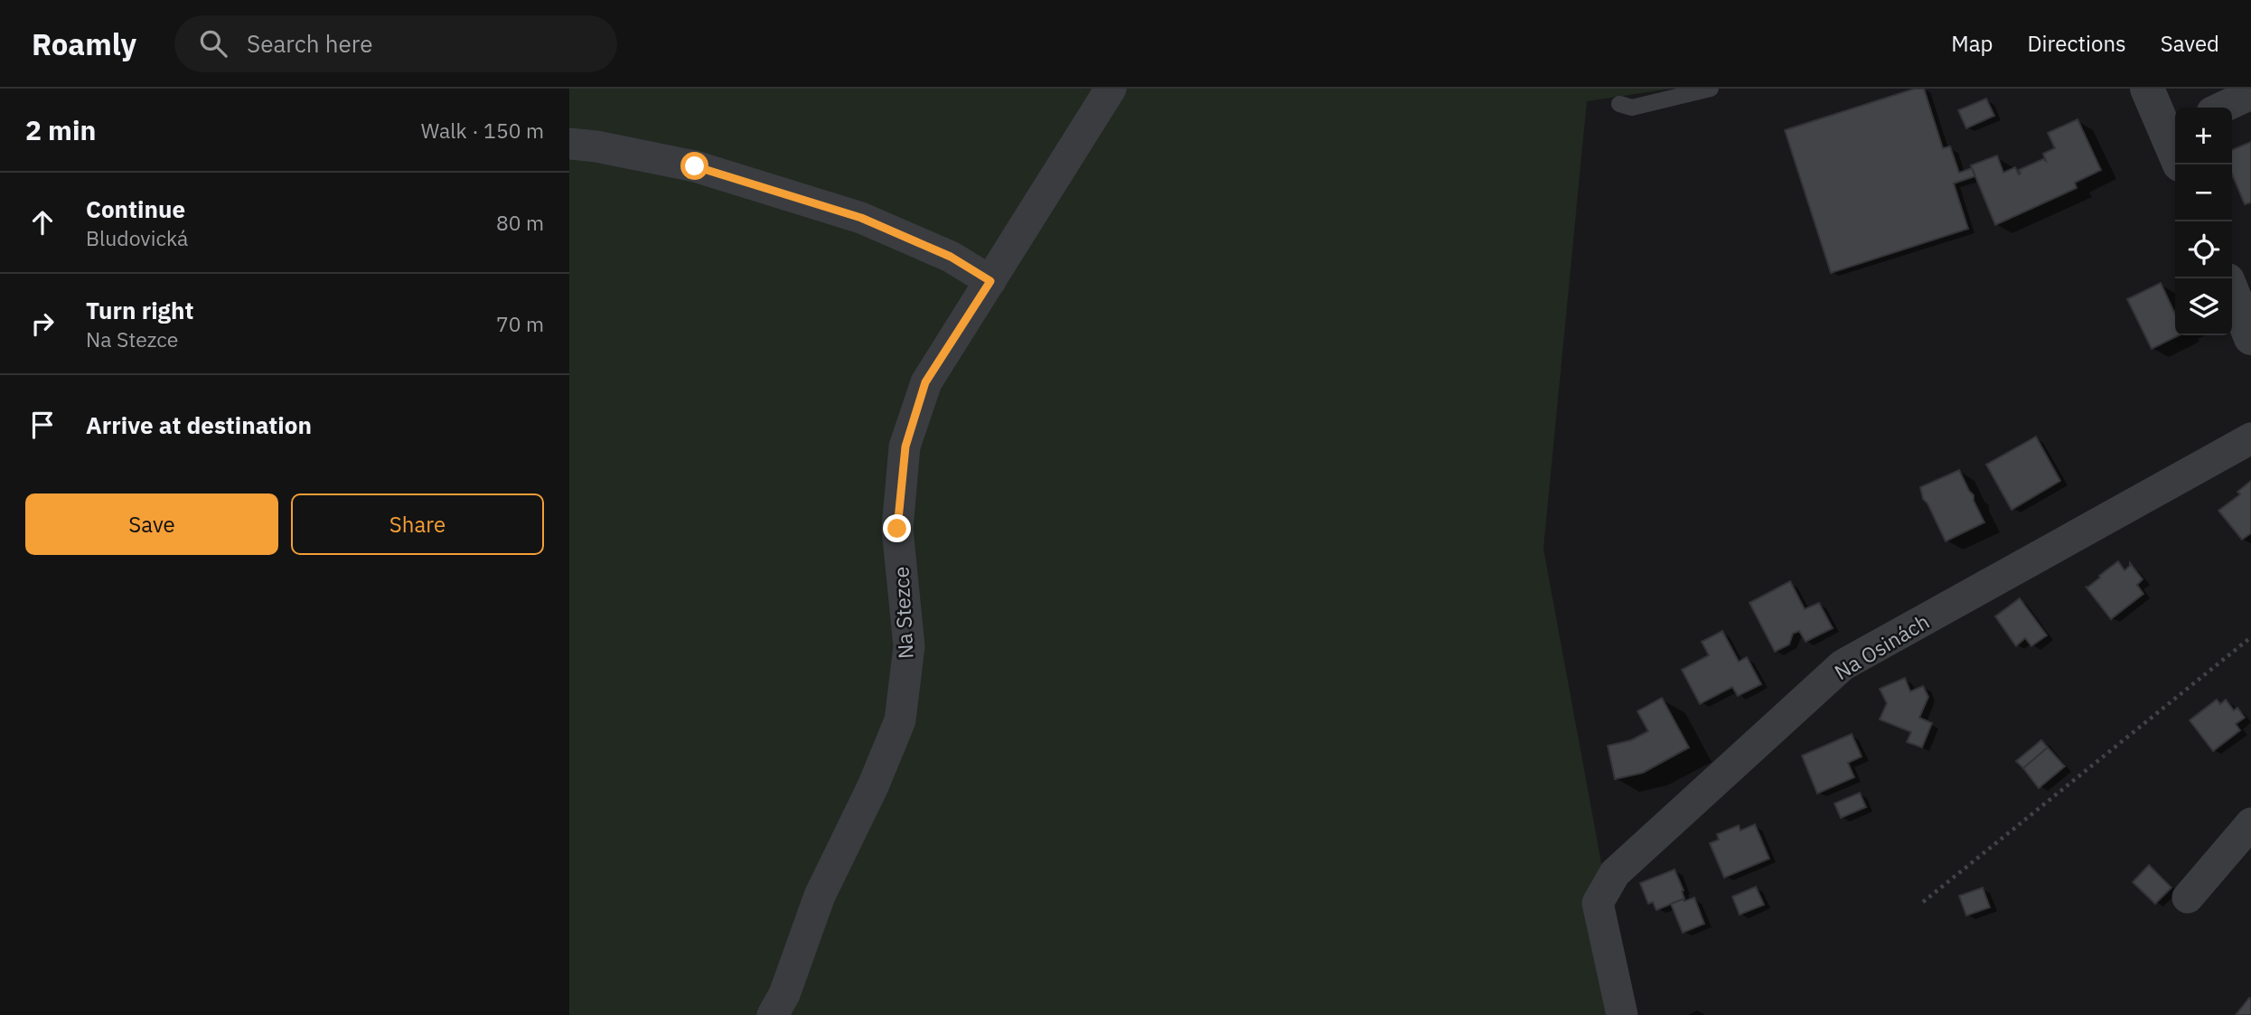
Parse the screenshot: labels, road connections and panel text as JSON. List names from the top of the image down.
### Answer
{
  "streets": {
    "street": ["Na Stezce", "Na Osinách"]
  },
  "page": {
    "header": "Roamly",
    "search": "Search here",
    "nav": ["Map", "Directions", "Saved"],
    "heading": ["2 min", "Walk · 150 m"],
    "map_buttons": ["+", "−"],
    "list": [
      ["Continue", "Bludovická", "80 m"],
      ["Turn right", "Na Stezce", "70 m"],
      "Arrive at destination"
    ],
    "buttons": ["Save", "Share"]
  }
}
